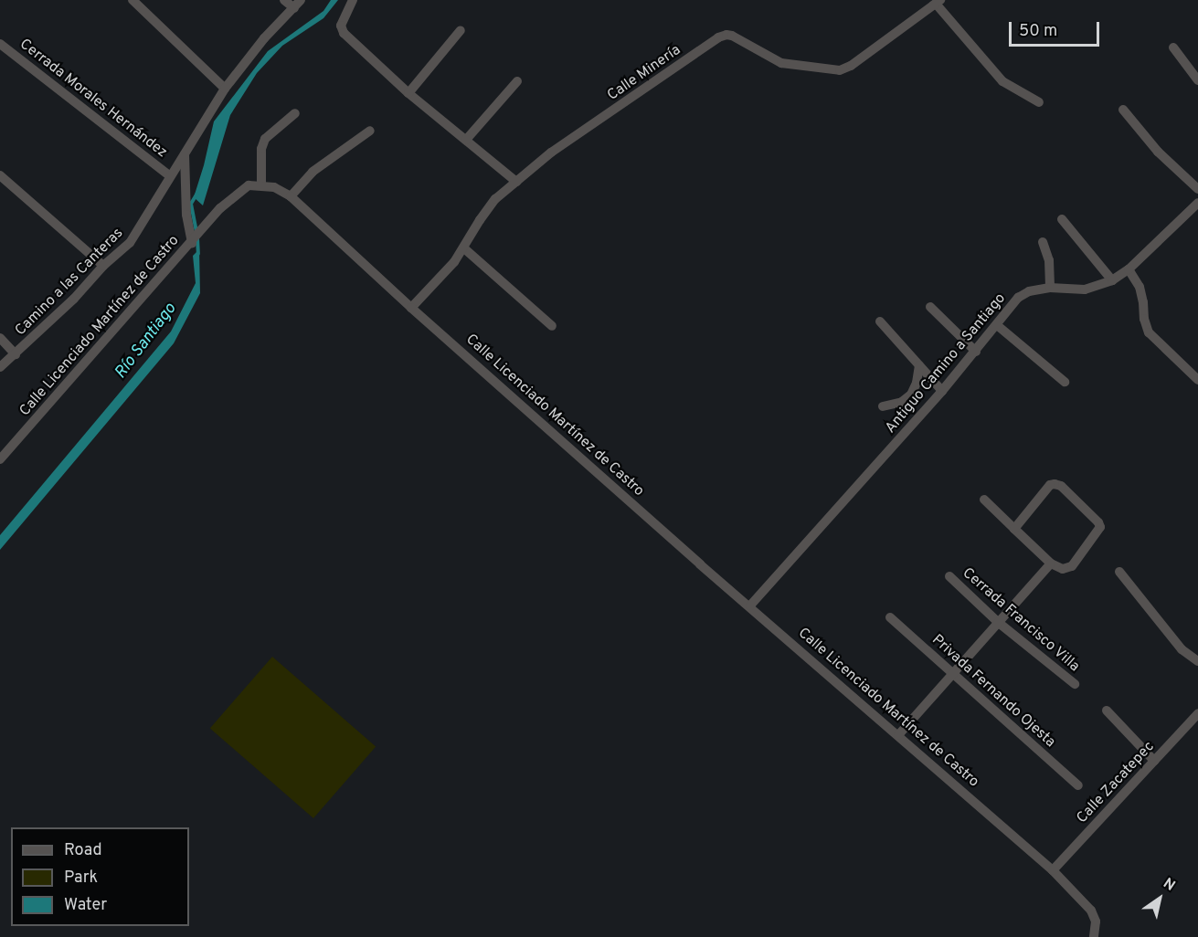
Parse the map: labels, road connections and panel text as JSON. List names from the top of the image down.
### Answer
{
  "streets": {
    "street": [
      "Calle Minería",
      "Cerrada Morales Hernández",
      "Camino a las Canteras",
      "Calle Licenciado Martínez de Castro",
      "Antiguo Camino a Santiago",
      "Cerrada Francisco Villa",
      "Privada Fernando Ojesta",
      "Calle Zacatepec"
    ]
  },
  "crossings": [
    ["Calle Minería", "Calle Licenciado Martínez de Castro"],
    ["Cerrada Morales Hernández", "Camino a las Canteras"],
    ["Calle Licenciado Martínez de Castro", "Antiguo Camino a Santiago"],
    ["Calle Licenciado Martínez de Castro", "Calle Zacatepec"]
  ],
  "water": ["Río Santiago"],
  "legend": ["Road", "Park", "Water"],
  "scale_bar": "50 m",
  "north": "top right"
}
